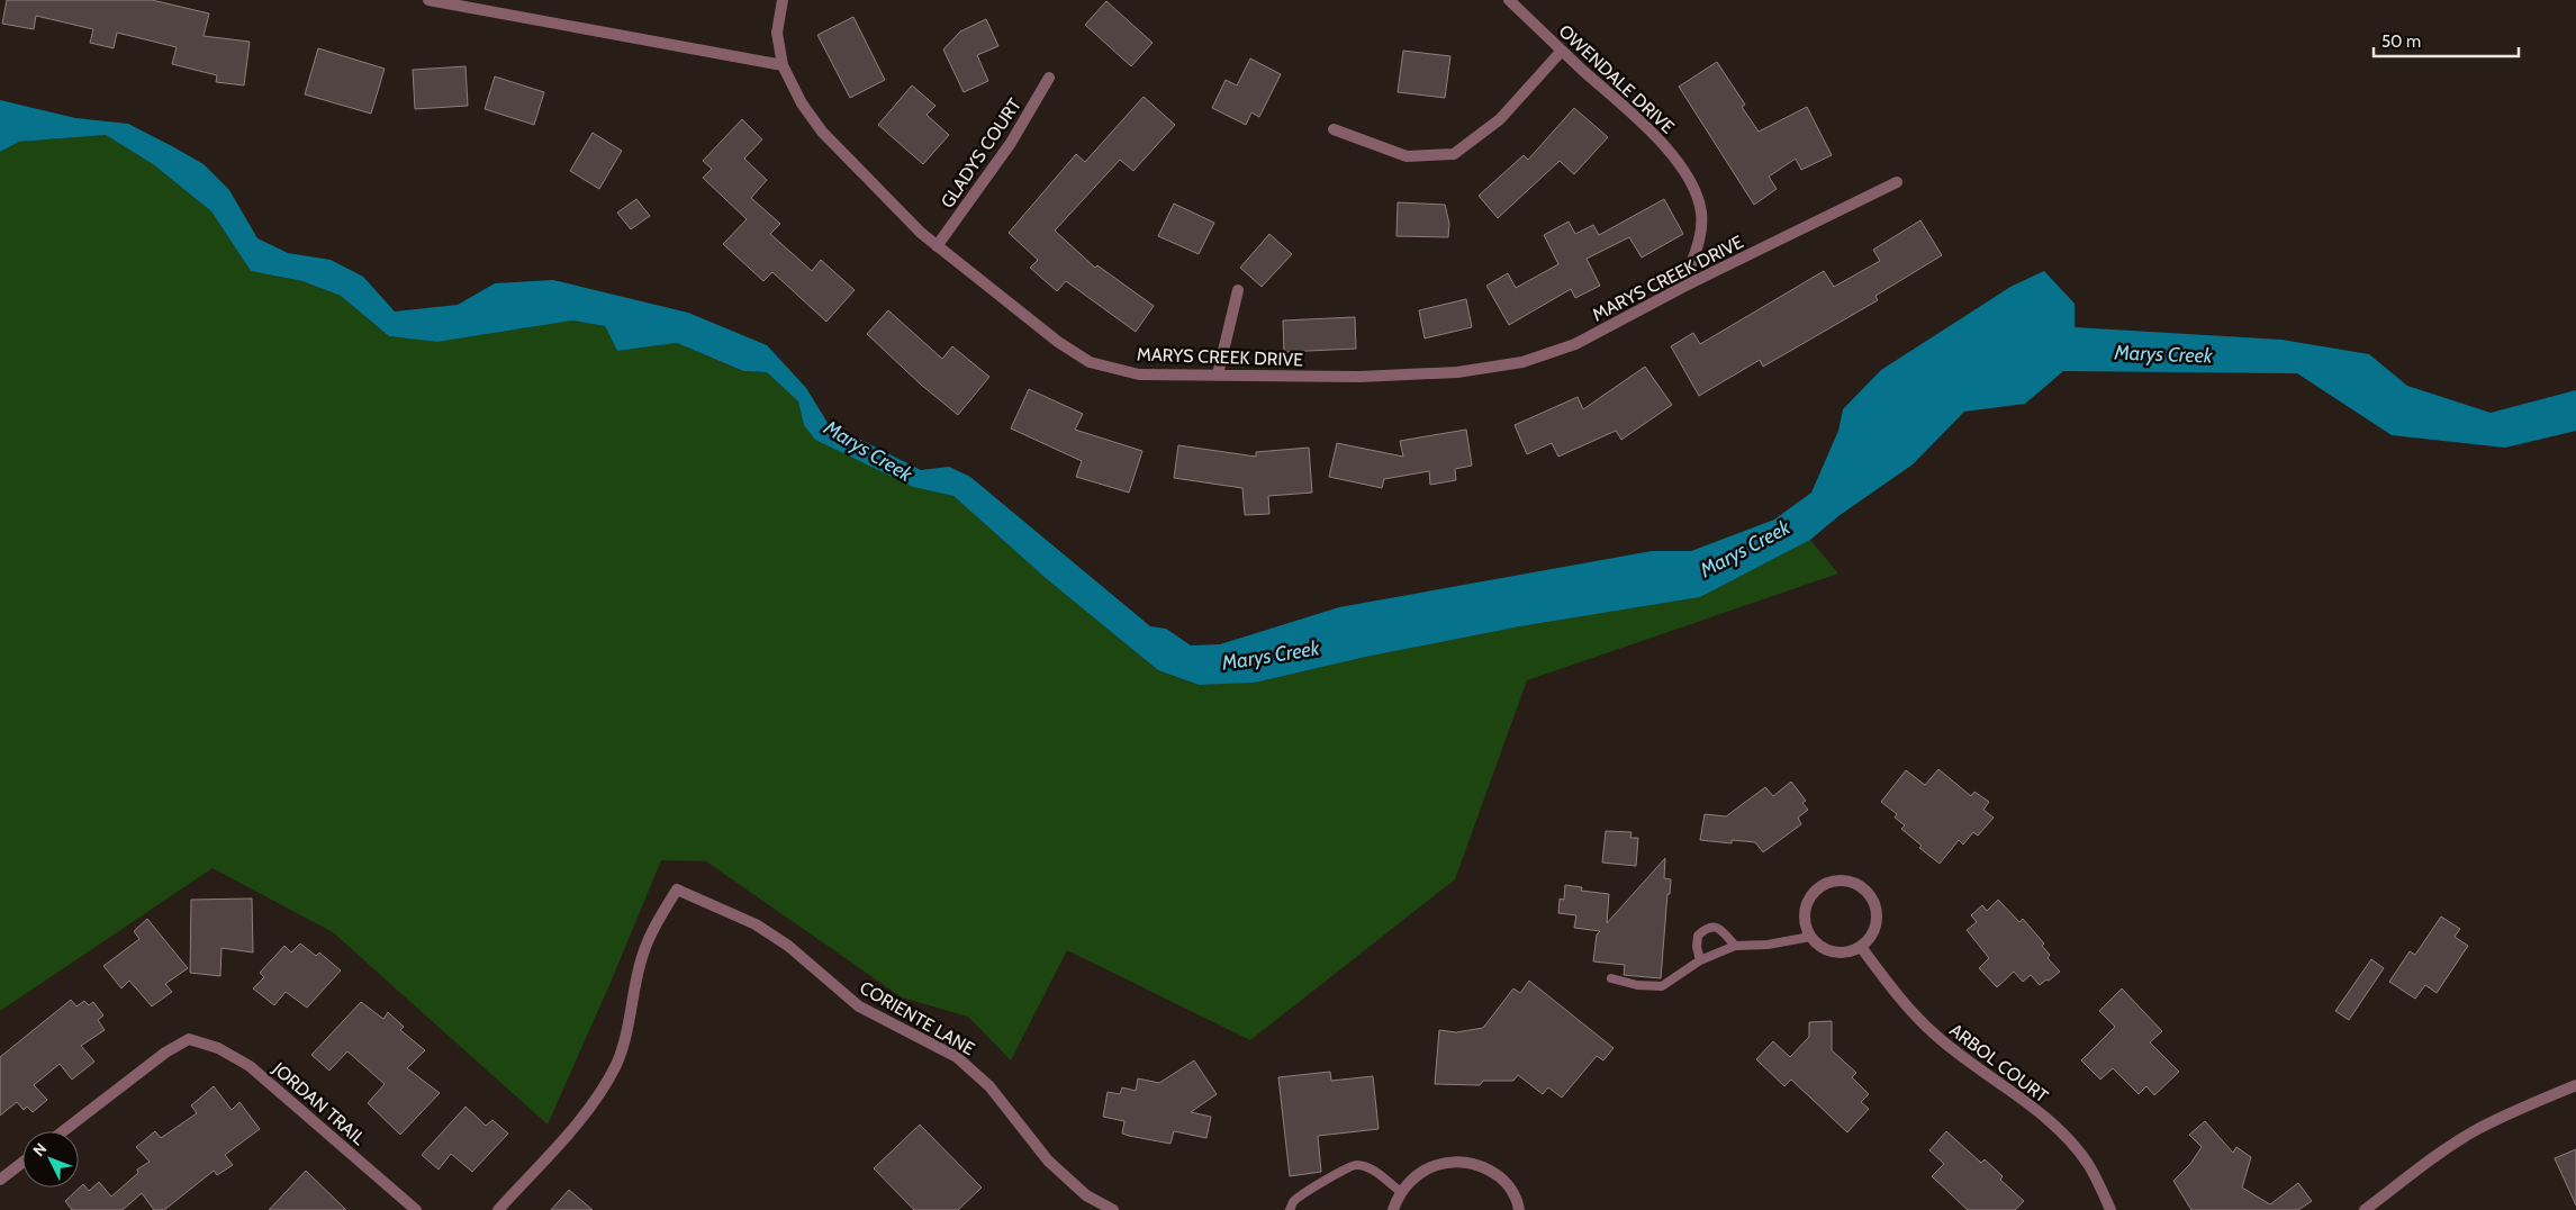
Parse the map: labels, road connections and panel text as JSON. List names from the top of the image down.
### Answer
{
  "streets": {
    "street": [
      "OWENDALE DRIVE",
      "GLADYS COURT",
      "MARYS CREEK DRIVE",
      "CORIENTE LANE",
      "ARBOL COURT",
      "JORDAN TRAIL"
    ]
  },
  "crossings": [
    ["OWENDALE DRIVE", "MARYS CREEK DRIVE"],
    ["GLADYS COURT", "MARYS CREEK DRIVE"]
  ],
  "water": ["Marys Creek"],
  "scale_bar": "50 m",
  "north": "top left"
}
